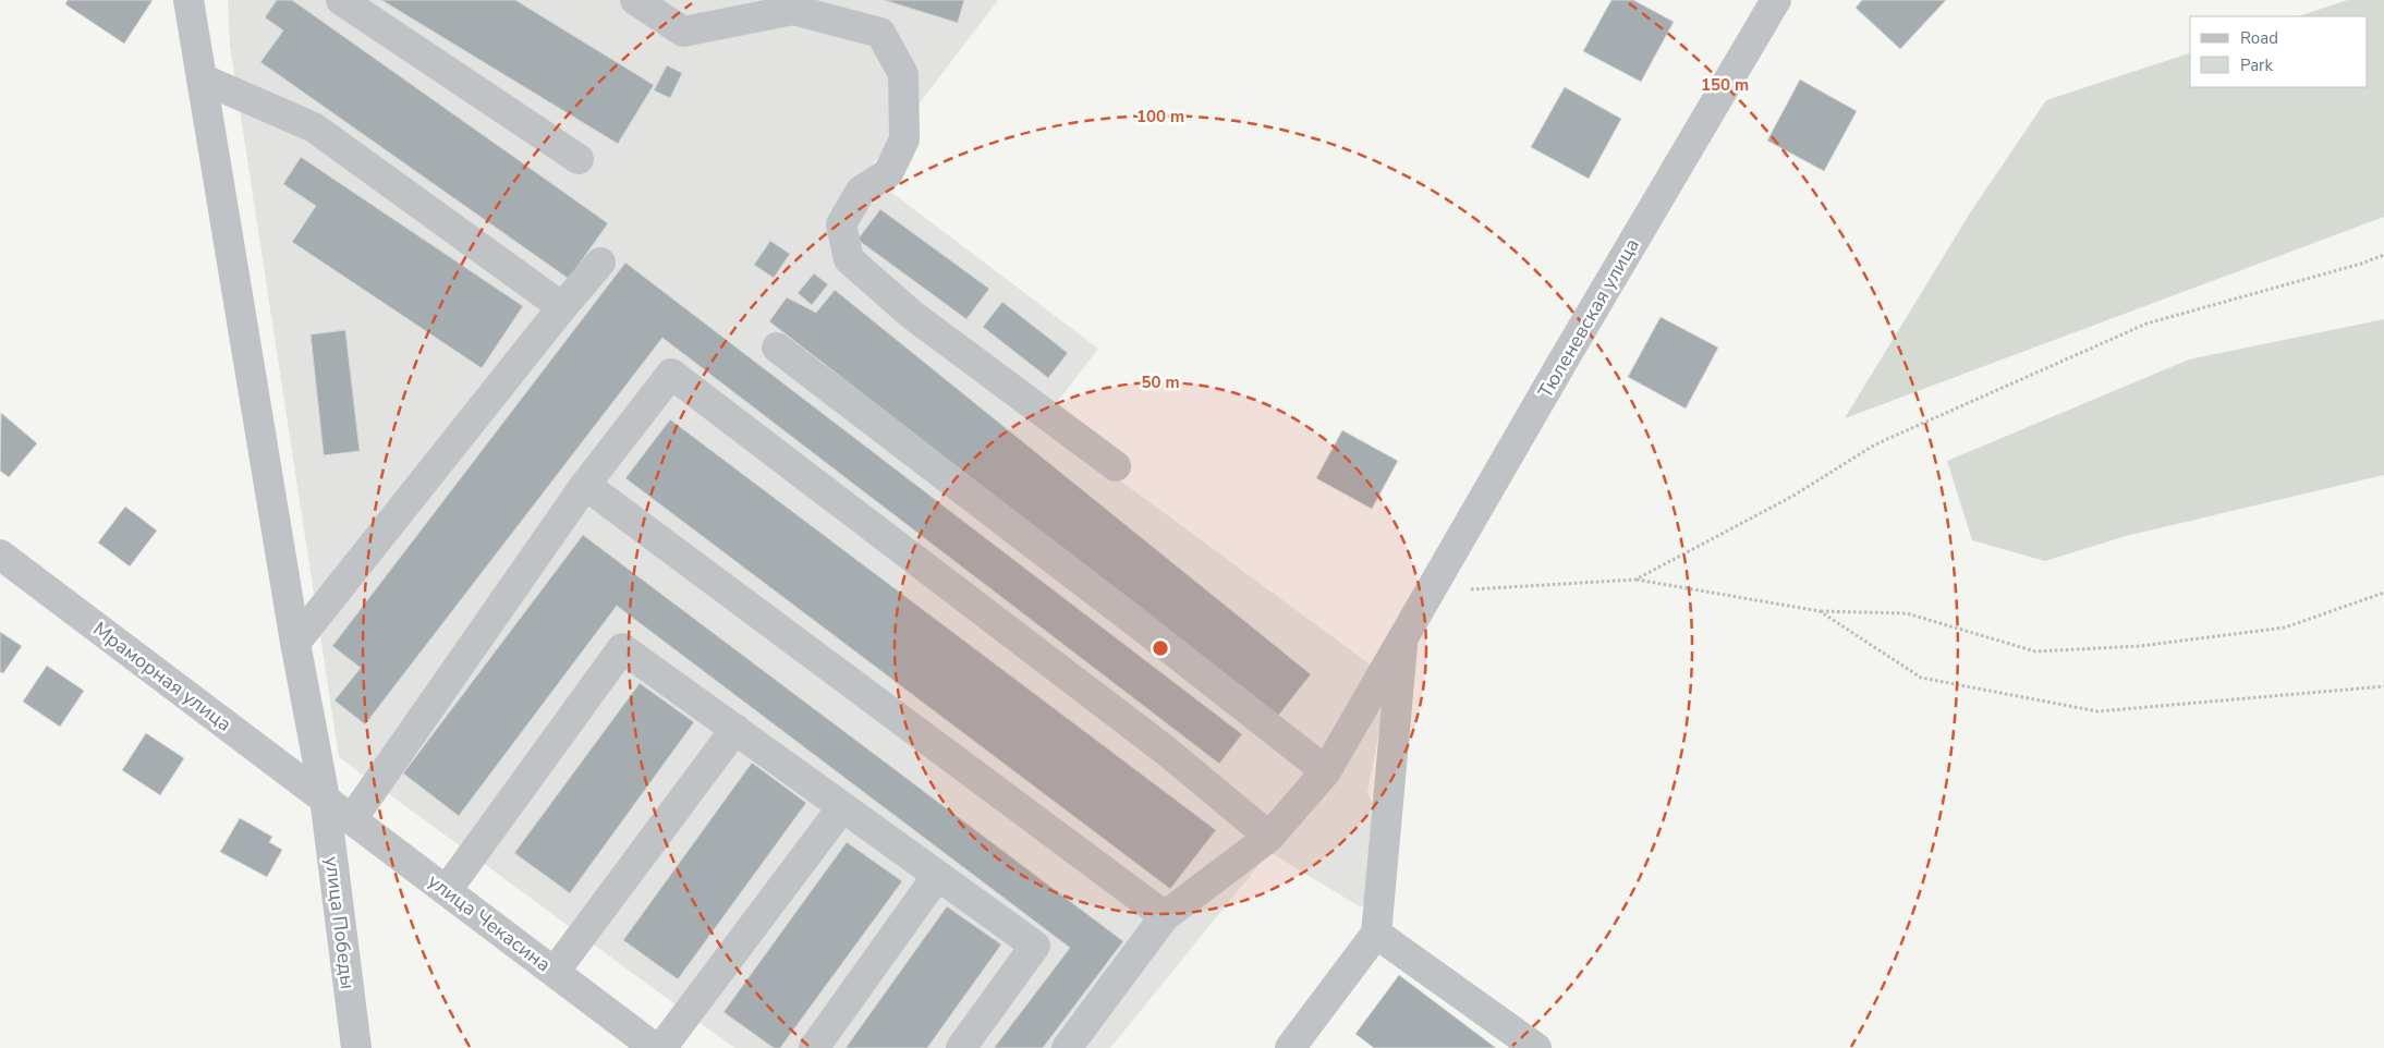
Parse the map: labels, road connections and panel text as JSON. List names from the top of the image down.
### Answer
{
  "streets": {
    "street": [
      "Тюленевская улица",
      "Мраморная улица",
      "улица Победы",
      "улица Чекасина"
    ]
  },
  "crossings": [
    ["Мраморная улица", "улица Победы"],
    ["Мраморная улица", "улица Чекасина"],
    ["улица Победы", "улица Чекасина"]
  ],
  "legend": ["Road", "Park"],
  "rings": ["150 m", "100 m", "50 m"]
}
